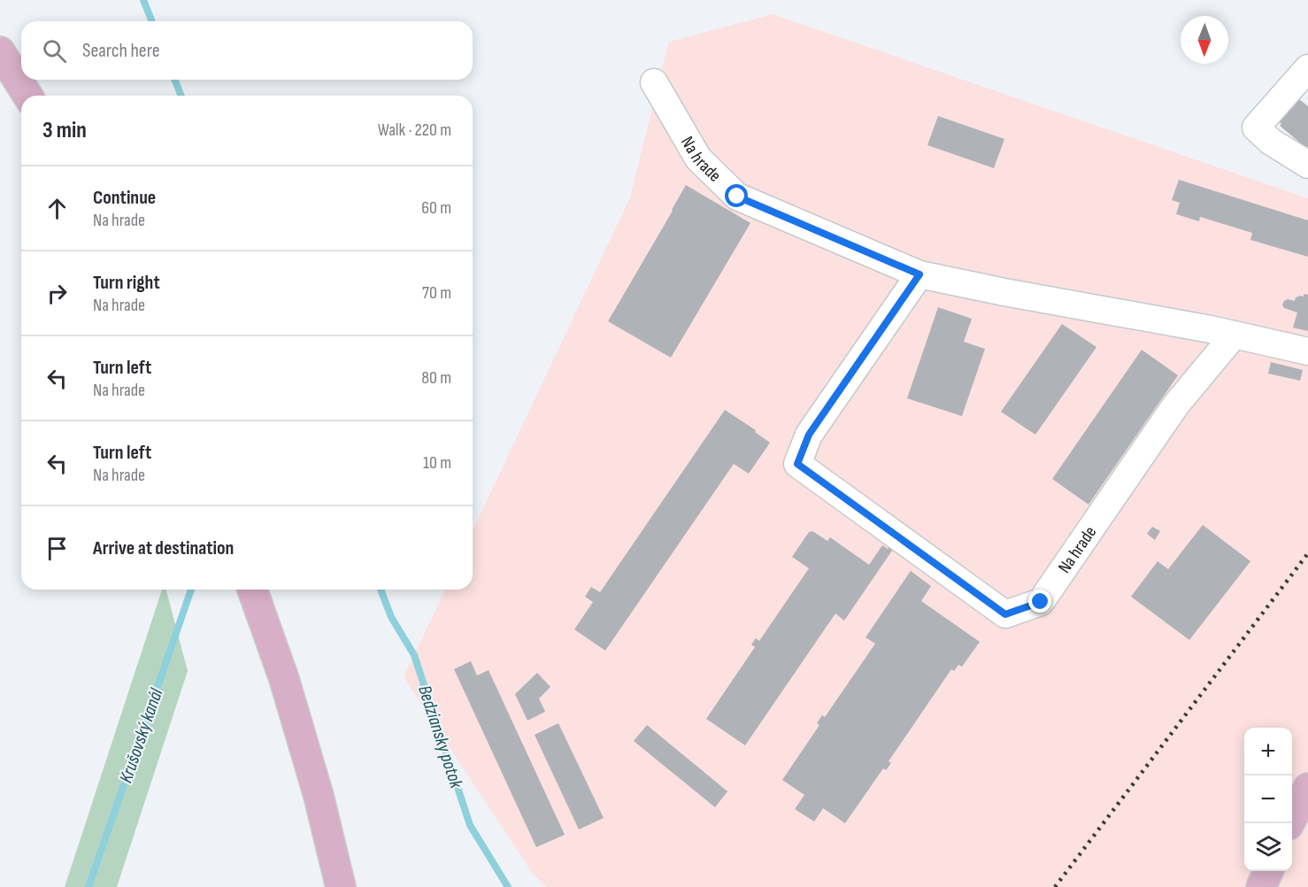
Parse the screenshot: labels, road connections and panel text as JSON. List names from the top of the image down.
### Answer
{
  "streets": {
    "lane": ["Na hrade"]
  },
  "water": ["Krušovský kanál", "Bedziansky potok"],
  "north": "bottom",
  "page": {
    "search": "Search here",
    "heading": ["3 min", "Walk · 220 m"],
    "list": [
      ["Continue", "Na hrade", "60 m"],
      ["Turn right", "Na hrade", "70 m"],
      ["Turn left", "Na hrade", "80 m"],
      ["Turn left", "Na hrade", "10 m"],
      "Arrive at destination"
    ],
    "map_buttons": ["+", "−"]
  }
}
